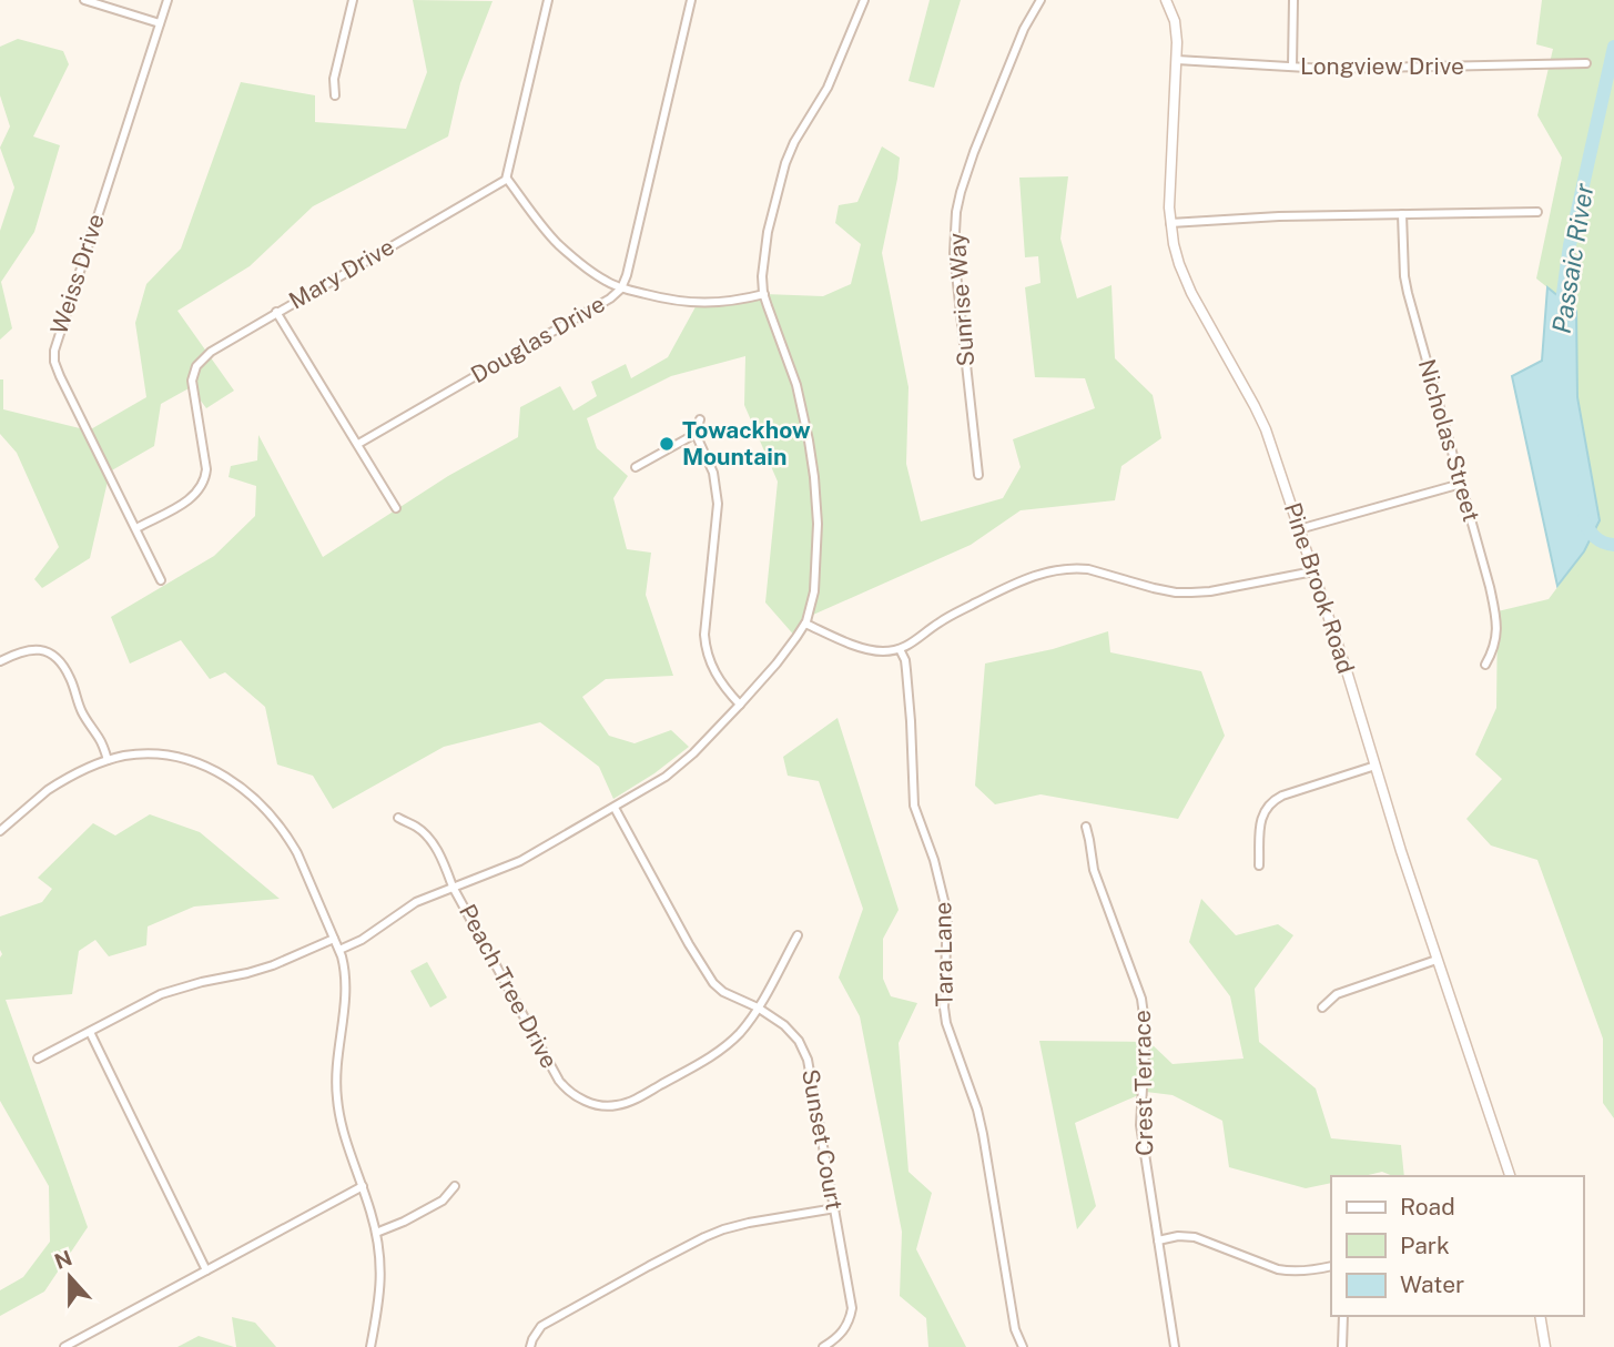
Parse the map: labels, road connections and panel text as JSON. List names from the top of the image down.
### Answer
{
  "streets": {
    "street": [
      "Longview Drive",
      "Weiss Drive",
      "Mary Drive",
      "Sunrise Way",
      "Douglas Drive",
      "Nicholas Street",
      "Pine Brook Road",
      "Tara Lane",
      "Peach Tree Drive",
      "Crest Terrace",
      "Sunset Court"
    ]
  },
  "crossings": [
    ["Longview Drive", "Pine Brook Road"],
    ["Weiss Drive", "Mary Drive"],
    ["Peach Tree Drive", "Sunset Court"]
  ],
  "water": ["Passaic River"],
  "places": ["Towackhow Mountain"],
  "legend": ["Road", "Park", "Water"],
  "north": "top"
}
